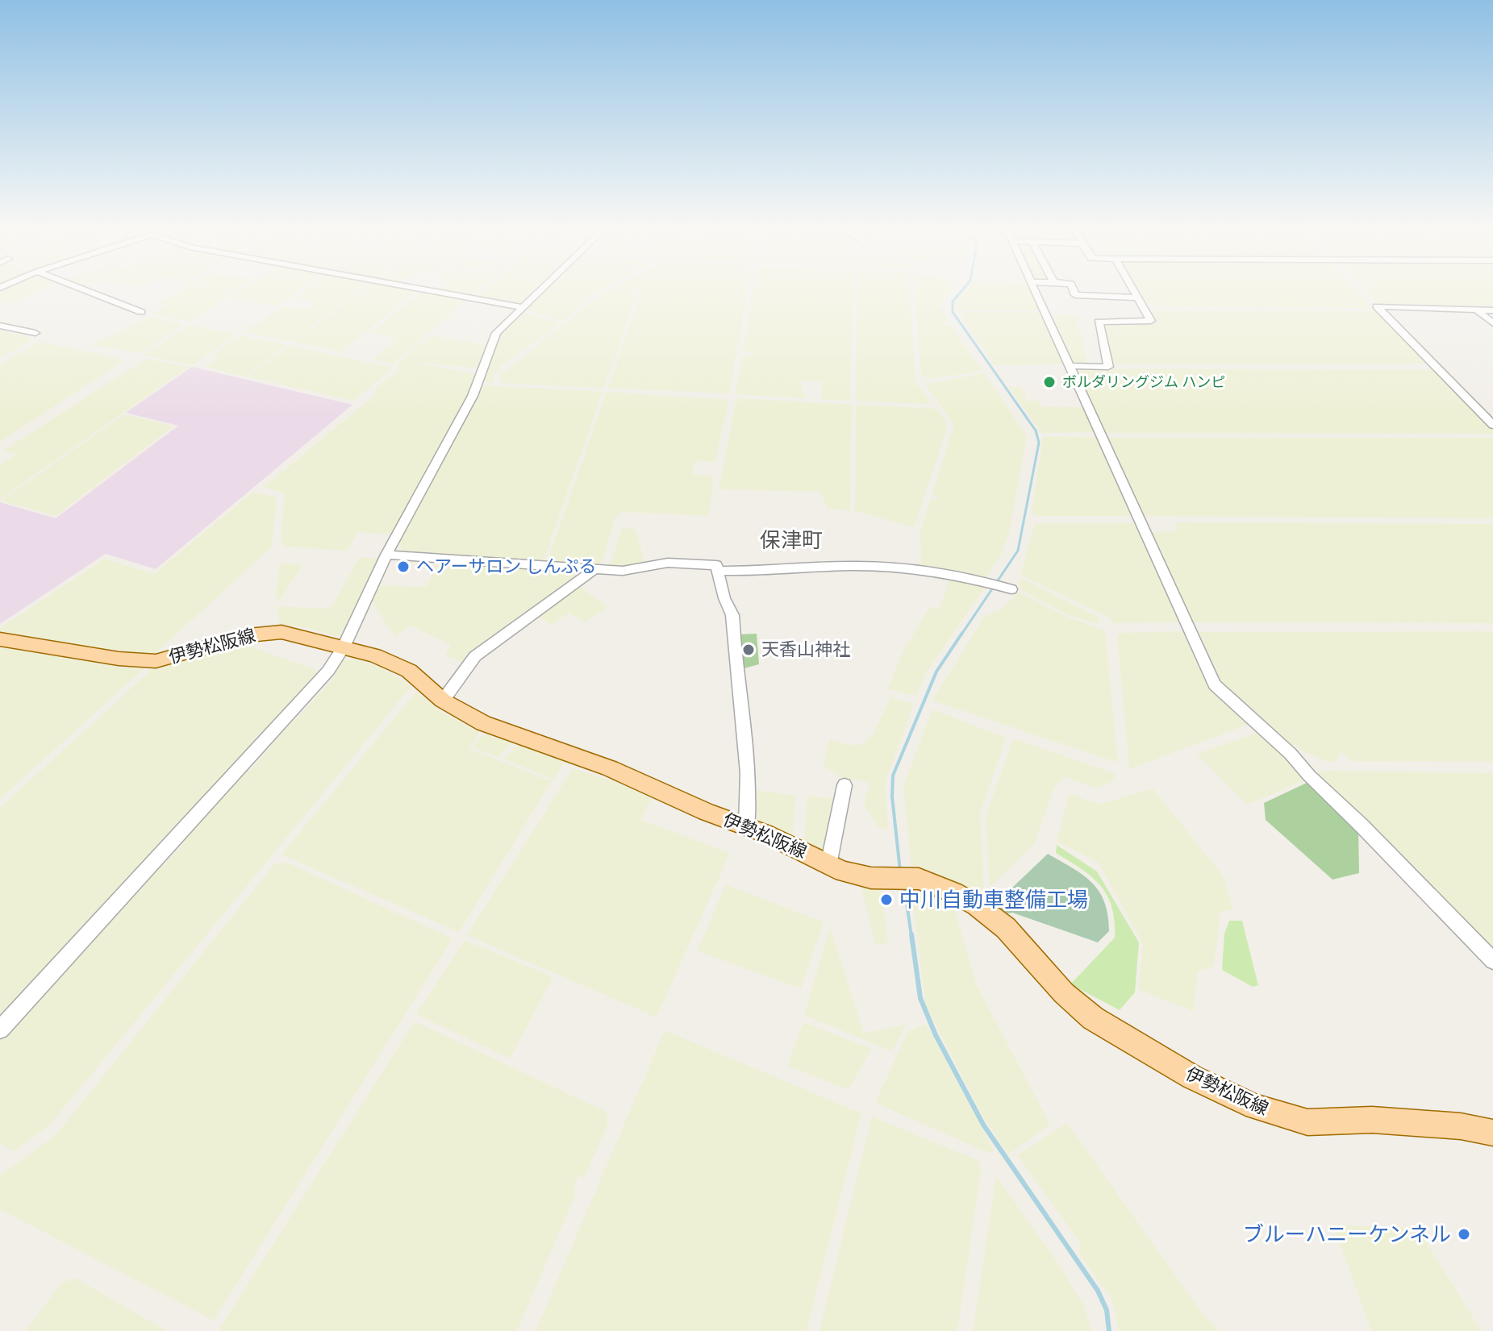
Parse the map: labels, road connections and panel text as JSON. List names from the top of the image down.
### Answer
{
  "streets": {
    "main road": ["伊勢松阪線"]
  },
  "districts": ["保津町"],
  "places": [
    "ボルダリングジム ハンピ",
    "ヘアーサロン しんぷる",
    "天香山神社",
    "中川自動車整備工場",
    "ブルーハニーケンネル"
  ]
}
